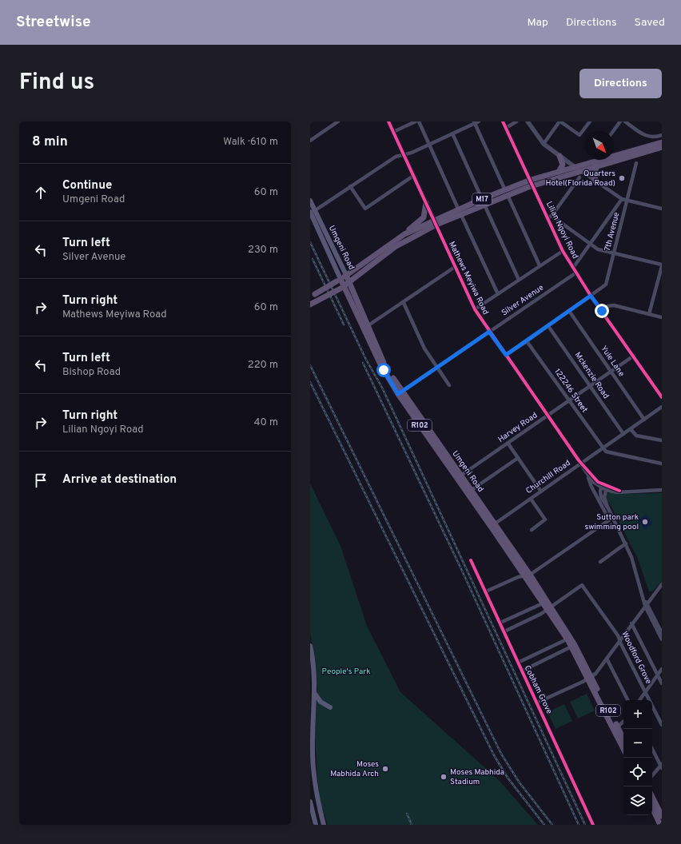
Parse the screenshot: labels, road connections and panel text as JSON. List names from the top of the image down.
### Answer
{
  "streets": {
    "main road": ["M17", "Umgeni Road", "R102"],
    "street": [
      "Lilian Ngoyi Road",
      "7th Avenue",
      "Mathews Meyiwa Road",
      "Silver Avenue",
      "Yule Lane",
      "Mckenzie Road",
      "122246 Street",
      "Harvey Road",
      "Churchill Road",
      "Woodford Grove",
      "Cobham Grove"
    ]
  },
  "crossings": [
    ["M17", "Lilian Ngoyi Road"],
    ["M17", "Umgeni Road"],
    ["M17", "Mathews Meyiwa Road"],
    ["Lilian Ngoyi Road", "7th Avenue"],
    ["Lilian Ngoyi Road", "Silver Avenue"],
    ["Lilian Ngoyi Road", "Harvey Road"],
    ["7th Avenue", "Mathews Meyiwa Road"],
    ["7th Avenue", "Yule Lane"],
    ["7th Avenue", "Mckenzie Road"],
    ["7th Avenue", "122246 Street"],
    ["Umgeni Road", "Silver Avenue"],
    ["Umgeni Road", "Harvey Road"],
    ["Umgeni Road", "Churchill Road"],
    ["Umgeni Road", "Woodford Grove"],
    ["Mathews Meyiwa Road", "Silver Avenue"],
    ["Mathews Meyiwa Road", "Harvey Road"],
    ["Mathews Meyiwa Road", "Churchill Road"],
    ["Yule Lane", "Harvey Road"],
    ["Yule Lane", "Churchill Road"],
    ["Mckenzie Road", "Harvey Road"],
    ["Mckenzie Road", "Churchill Road"],
    ["122246 Street", "Harvey Road"],
    ["122246 Street", "Churchill Road"]
  ],
  "parks": ["People's Park"],
  "places": [
    "Quarters Hotel(Florida Road)",
    "Sutton park swimming pool",
    "Moses Mabhida Arch",
    "Moses Mabhida Stadium"
  ],
  "north": "bottom right",
  "page": {
    "header": "Streetwise",
    "nav": ["Map", "Directions", "Saved"],
    "title": "Find us",
    "buttons": "Directions",
    "heading": ["8 min", "Walk · 610 m"],
    "list": [
      ["Continue", "Umgeni Road", "60 m"],
      ["Turn left", "Silver Avenue", "230 m"],
      ["Turn right", "Mathews Meyiwa Road", "60 m"],
      ["Turn left", "Bishop Road", "220 m"],
      ["Turn right", "Lilian Ngoyi Road", "40 m"],
      "Arrive at destination"
    ],
    "map_buttons": ["+", "−"]
  }
}
